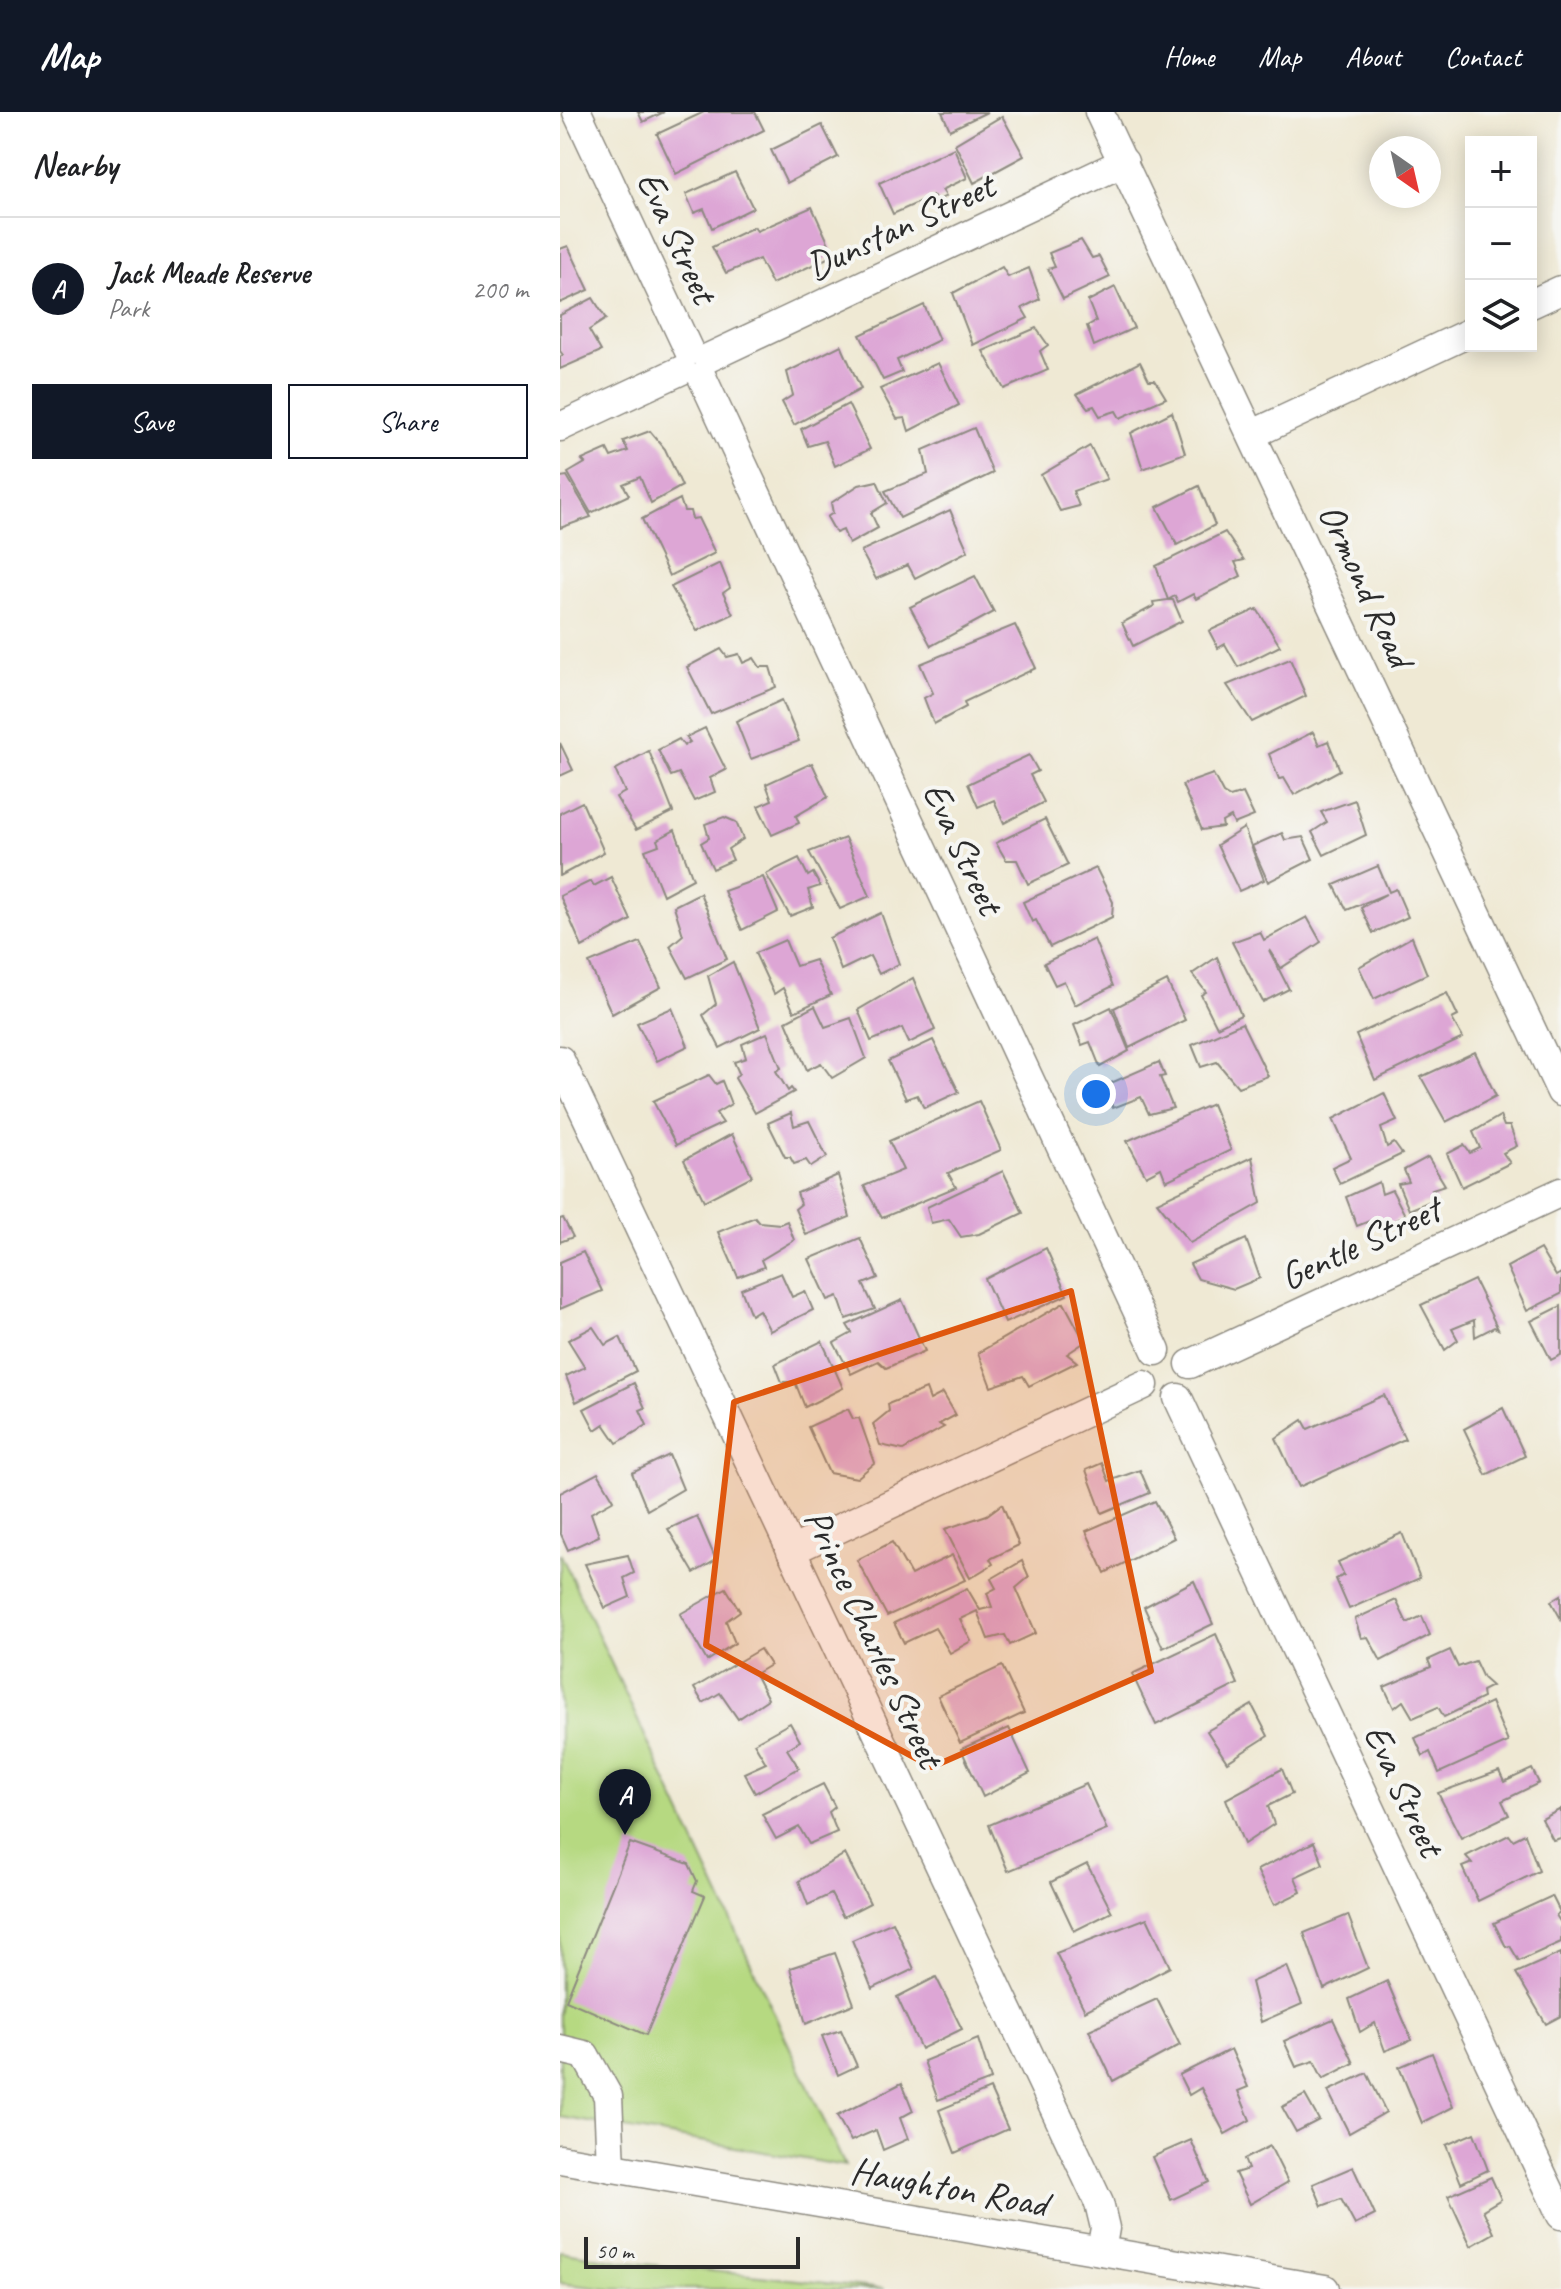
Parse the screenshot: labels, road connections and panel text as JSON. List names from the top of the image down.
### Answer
{
  "streets": {
    "street": [
      "Dunstan Street",
      "Eva Street",
      "Ormond Road",
      "Gentle Street",
      "Prince Charles Street",
      "Haughton Road"
    ]
  },
  "crossings": [
    ["Dunstan Street", "Eva Street"],
    ["Dunstan Street", "Ormond Road"],
    ["Eva Street", "Gentle Street"],
    ["Prince Charles Street", "Haughton Road"]
  ],
  "scale_bar": "50 m",
  "north": "bottom right",
  "page": {
    "header": "Map",
    "nav": [
      "Home",
      "Map",
      "About",
      "Contact"
    ],
    "heading": "Nearby",
    "map_buttons": ["+", "−"],
    "list": [
      {
        "mark": "A",
        "name": "Jack Meade Reserve",
        "note": "Park",
        "value": "200 m"
      }
    ],
    "buttons": ["Save", "Share"],
    "pins": "A",
    "scale": "50 m"
  }
}
